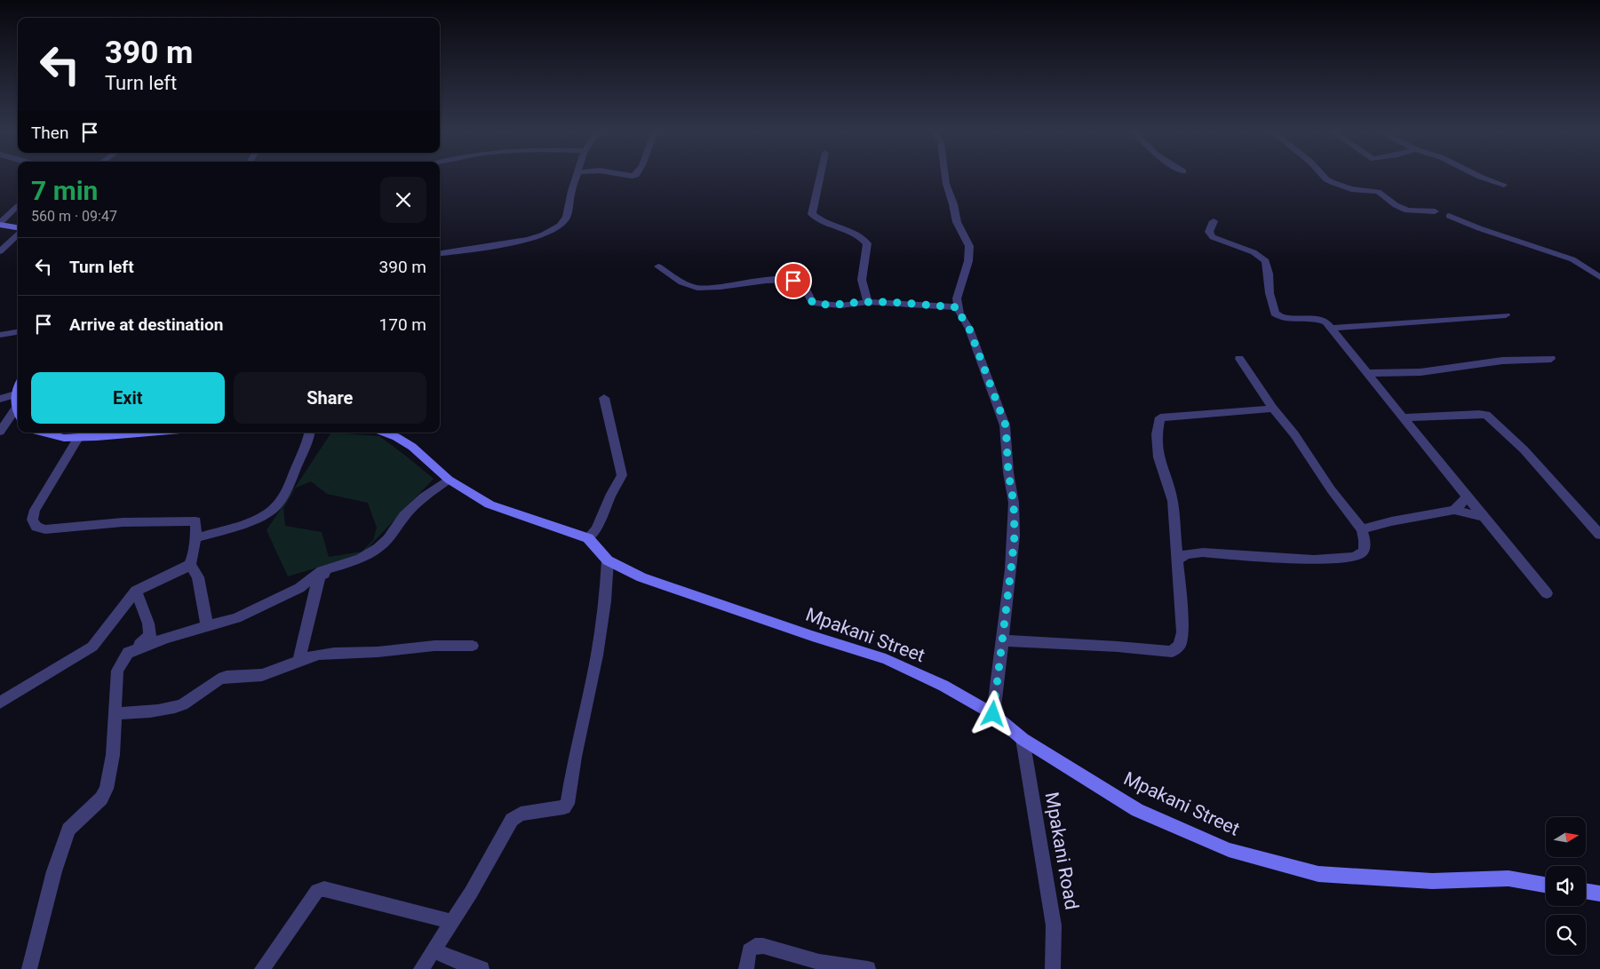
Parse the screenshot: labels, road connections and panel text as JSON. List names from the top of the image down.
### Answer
{
  "streets": {
    "street": ["Mpakani Street", "Mpakani Road"]
  },
  "crossings": [
    ["Mpakani Street", "Mpakani Road"]
  ],
  "north": "right",
  "page": {
    "turn": ["390 m", "Turn left"],
    "then": "Then",
    "heading": ["7 min", "560 m · 09:47"],
    "list": [
      {
        "name": "Turn left",
        "value": "390 m"
      },
      {
        "name": "Arrive at destination",
        "value": "170 m"
      }
    ],
    "buttons": ["Exit", "Share"]
  }
}
